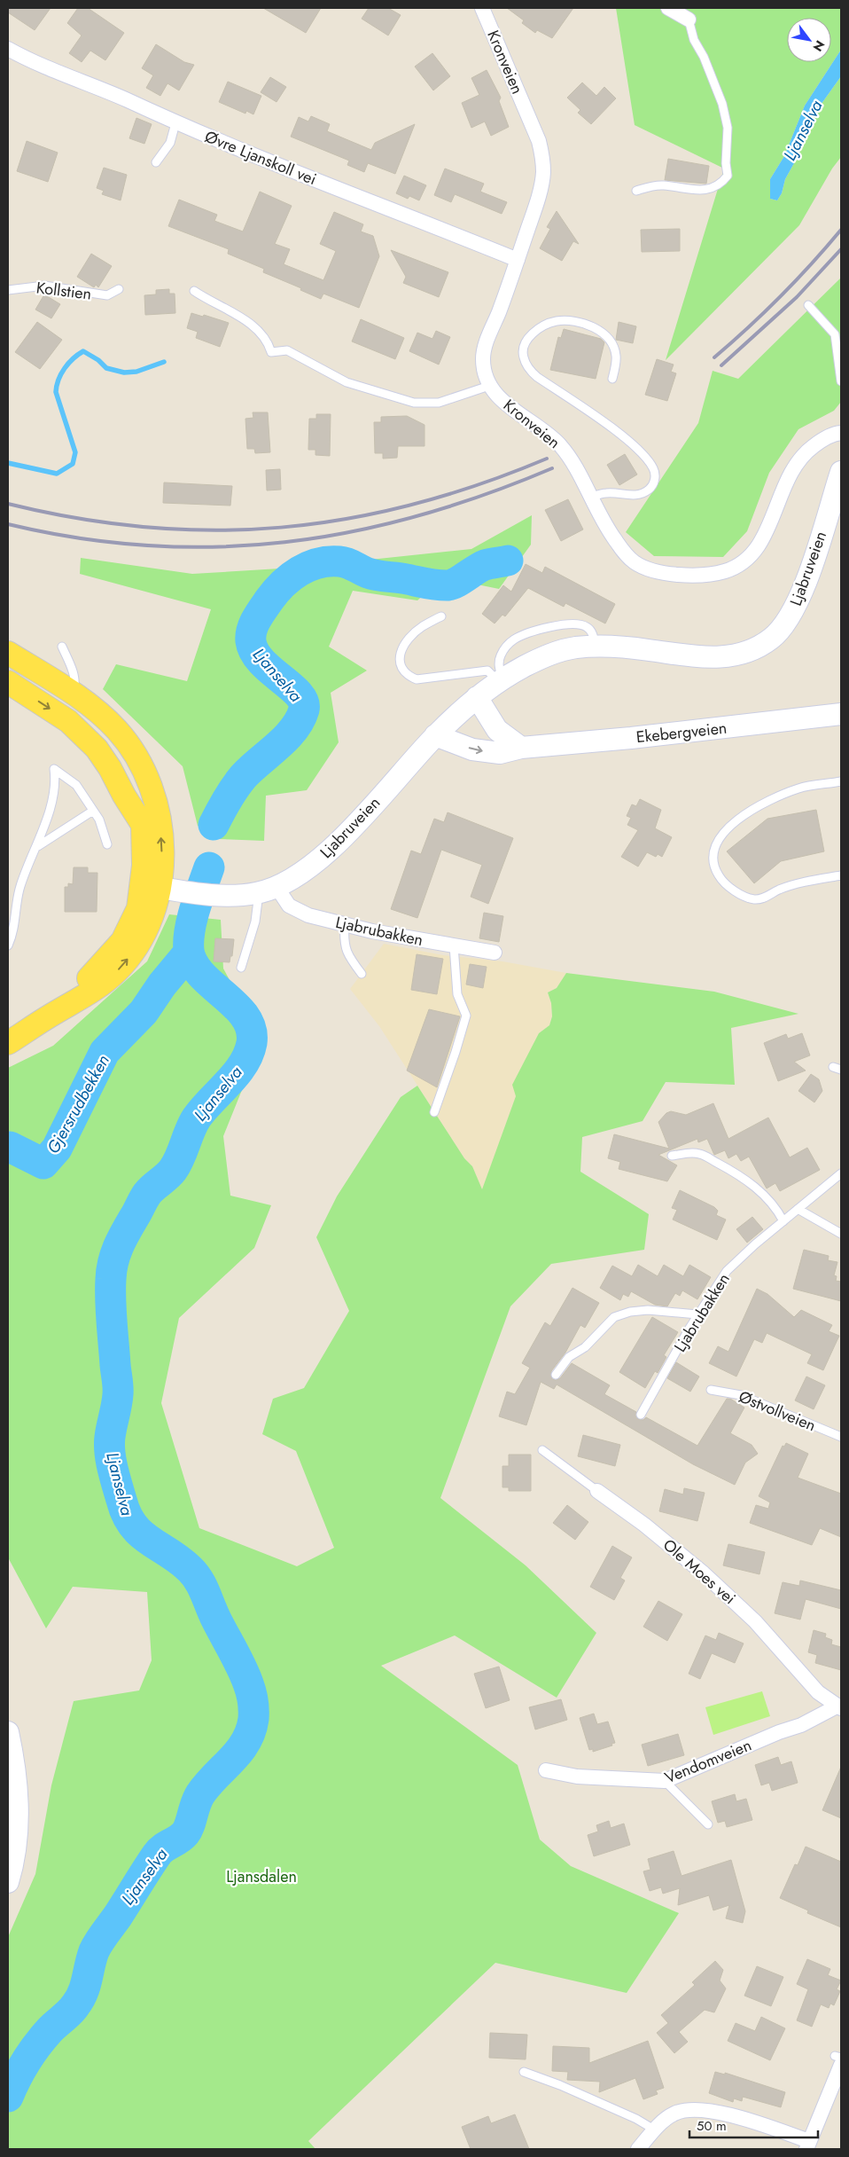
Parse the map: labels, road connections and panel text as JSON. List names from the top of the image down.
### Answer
{
  "streets": {
    "main road": ["Ljabruveien", "Ekebergveien"],
    "street": [
      "Kronveien",
      "Øvre Ljanskoll vei",
      "Ljabrubakken",
      "Ole Moes vei",
      "Vendomveien"
    ],
    "lane": ["Kollstien", "Østvollveien"]
  },
  "crossings": [
    ["Kronveien", "Øvre Ljanskoll vei"],
    ["Ljabruveien", "Ekebergveien"],
    ["Ljabruveien", "Ljabrubakken"],
    ["Ole Moes vei", "Vendomveien"]
  ],
  "water": ["Ljanselva", "Gjersrudbekken"],
  "parks": ["Ljansdalen"],
  "scale_bar": "50 m",
  "north": "bottom right"
}
